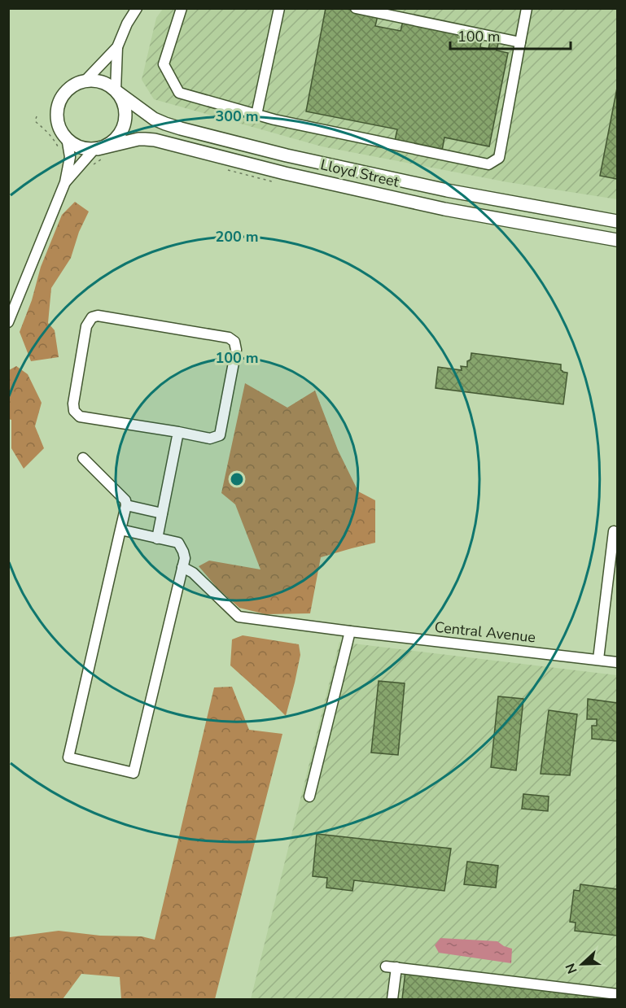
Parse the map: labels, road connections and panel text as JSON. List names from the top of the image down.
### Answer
{
  "streets": {
    "main road": ["Lloyd Street"],
    "street": ["Central Avenue"]
  },
  "scale_bar": "100 m",
  "north": "left",
  "rings": ["300 m", "200 m", "100 m"]
}
